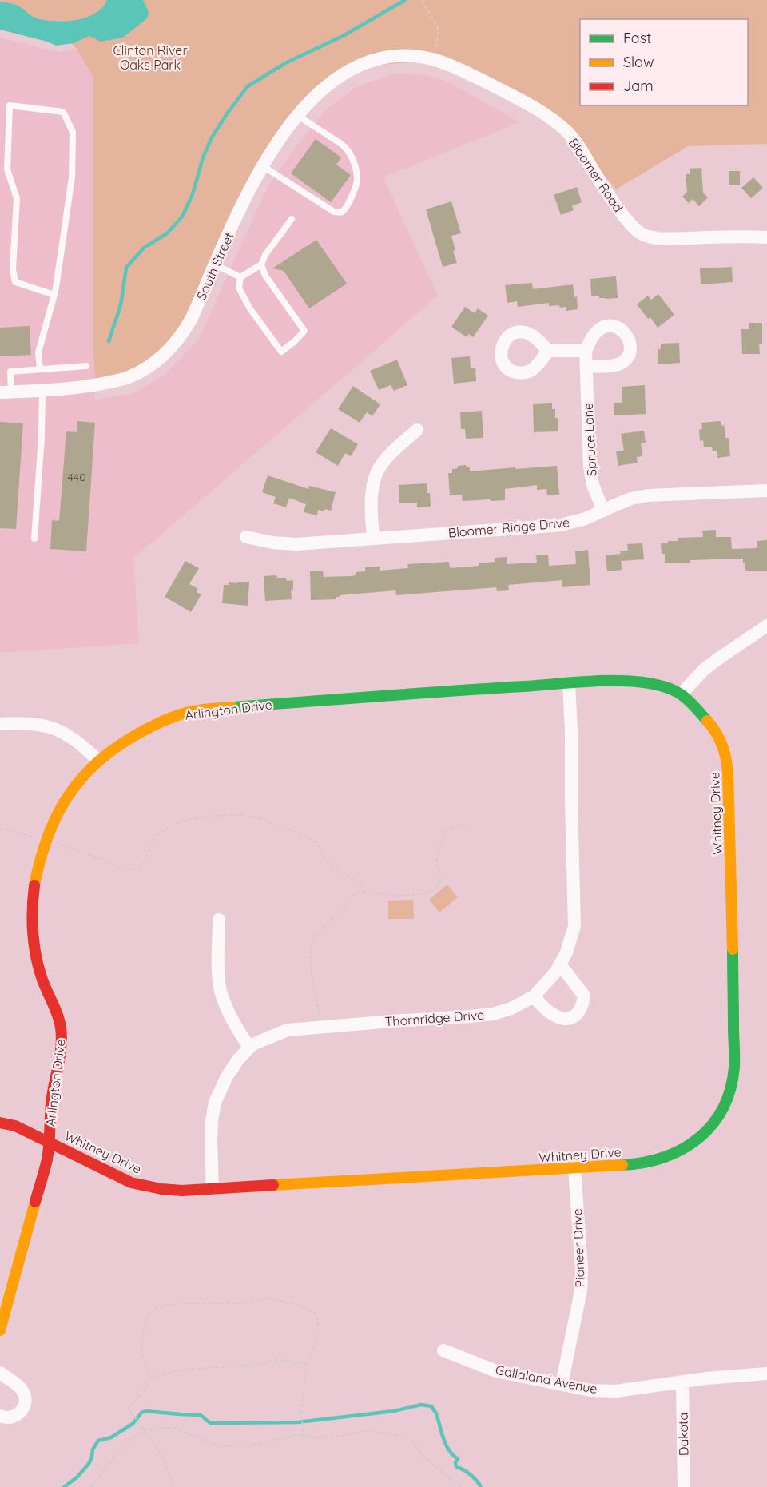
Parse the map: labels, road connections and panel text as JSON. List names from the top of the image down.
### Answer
{
  "streets": {
    "street": [
      "Bloomer Road",
      "South Street",
      "Spruce Lane",
      "Bloomer Ridge Drive",
      "Arlington Drive",
      "Whitney Drive",
      "Thornridge Drive",
      "Pioneer Drive",
      "Gallaland Avenue",
      "Dakota"
    ]
  },
  "crossings": [
    ["Bloomer Road", "South Street"],
    ["Spruce Lane", "Bloomer Ridge Drive"],
    ["Arlington Drive", "Whitney Drive"],
    ["Arlington Drive", "Thornridge Drive"],
    ["Whitney Drive", "Thornridge Drive"],
    ["Whitney Drive", "Pioneer Drive"],
    ["Pioneer Drive", "Gallaland Avenue"],
    ["Gallaland Avenue", "Dakota"]
  ],
  "parks": ["Clinton River Oaks Park"],
  "house_numbers": ["440"],
  "legend": ["Fast", "Slow", "Jam"]
}
